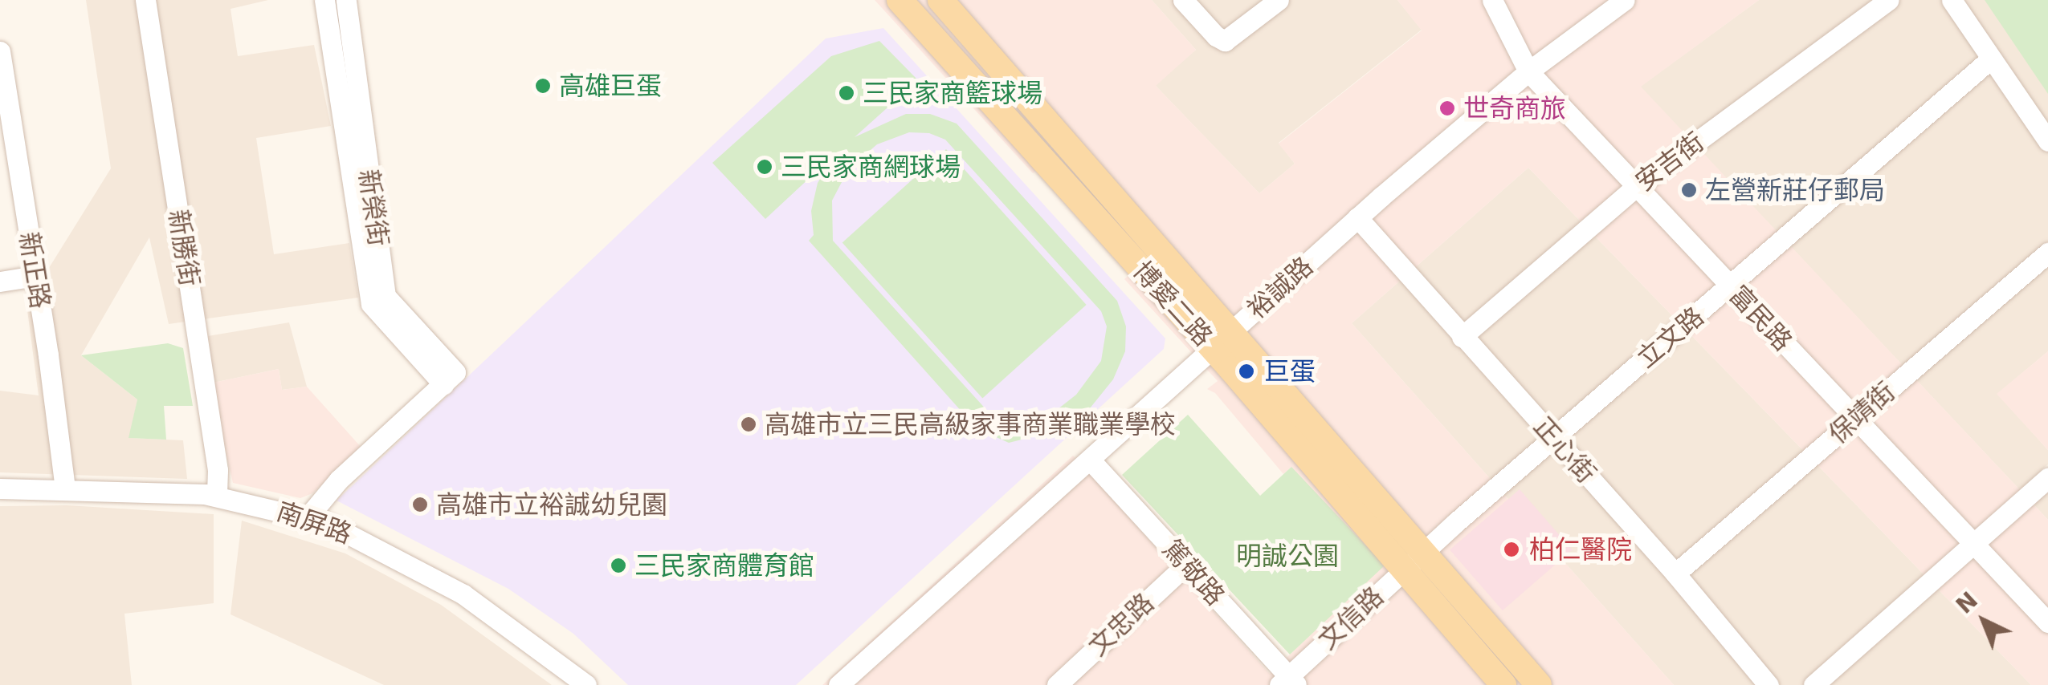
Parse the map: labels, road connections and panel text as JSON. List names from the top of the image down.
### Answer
{
  "streets": {
    "main road": ["博愛二路"],
    "street": [
      "安吉街",
      "新榮街",
      "新勝街",
      "新正路",
      "裕誠路",
      "富民路",
      "立文路",
      "保靖街",
      "正心街",
      "南屏路",
      "篤敬路",
      "文信路",
      "文忠路"
    ]
  },
  "crossings": [
    ["安吉街", "富民路"],
    ["安吉街", "正心街"],
    ["新勝街", "南屏路"],
    ["新正路", "南屏路"],
    ["裕誠路", "博愛二路"],
    ["裕誠路", "富民路"],
    ["裕誠路", "正心街"],
    ["裕誠路", "篤敬路"],
    ["博愛二路", "立文路"],
    ["博愛二路", "文信路"],
    ["富民路", "立文路"],
    ["富民路", "保靖街"],
    ["立文路", "正心街"],
    ["立文路", "文信路"],
    ["保靖街", "正心街"],
    ["篤敬路", "文信路"],
    ["篤敬路", "文忠路"]
  ],
  "parks": ["明誠公園"],
  "places": [
    "高雄巨蛋",
    "三民家商籃球場",
    "世奇商旅",
    "三民家商網球場",
    "左營新莊仔郵局",
    "巨蛋",
    "高雄市立三民高級家事商業職業學校",
    "高雄市立裕誠幼兒園",
    "柏仁醫院",
    "三民家商體育館"
  ],
  "north": "top left"
}
